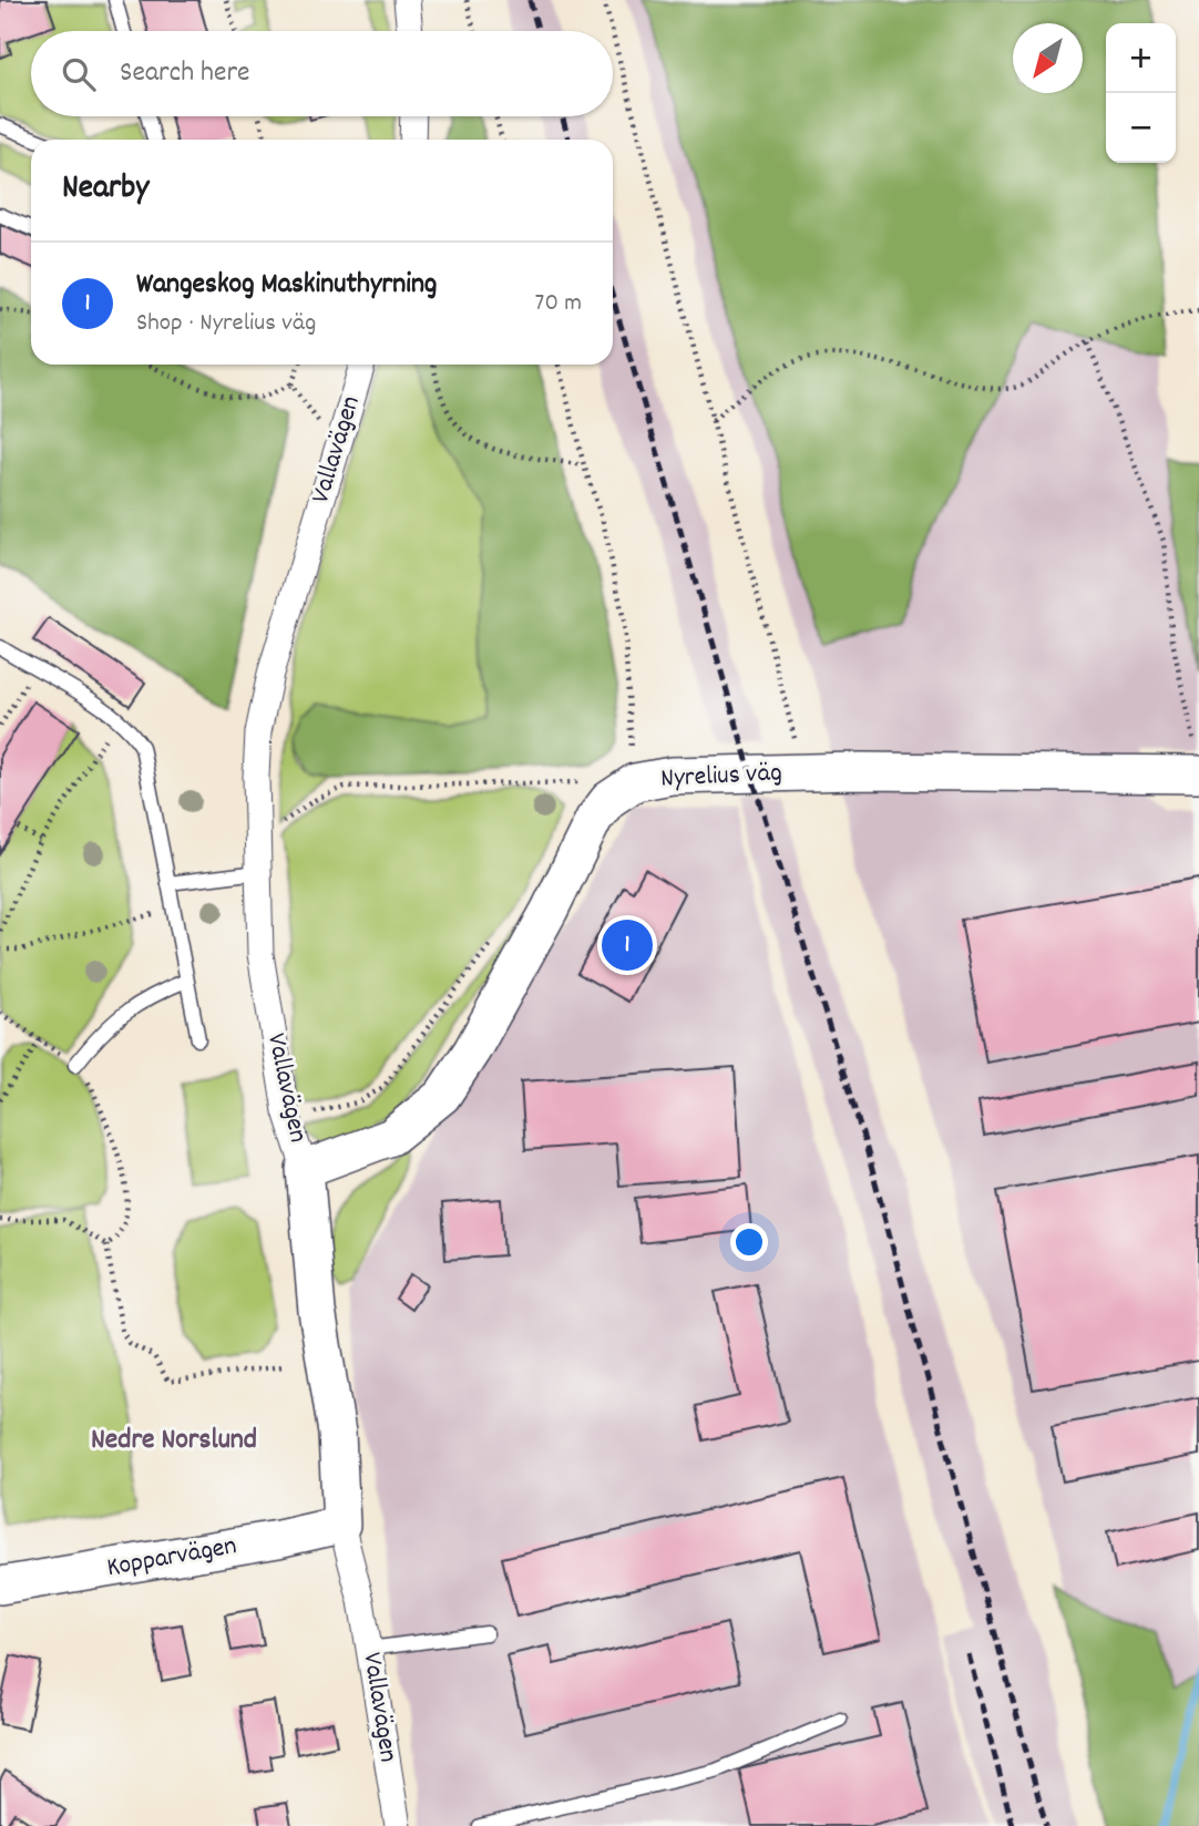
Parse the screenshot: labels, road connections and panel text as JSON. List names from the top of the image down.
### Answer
{
  "streets": {
    "street": ["Vallavägen", "Nyrelius väg", "Kopparvägen"]
  },
  "crossings": [
    ["Vallavägen", "Nyrelius väg"],
    ["Vallavägen", "Kopparvägen"]
  ],
  "districts": ["Nedre Norslund"],
  "north": "bottom left",
  "page": {
    "map_buttons": ["+", "−"],
    "search": "Search here",
    "heading": "Nearby",
    "list": [
      {
        "mark": "1",
        "name": "Wangeskog Maskinuthyrning",
        "note": "Shop · Nyrelius väg",
        "value": "70 m"
      }
    ],
    "pins": "1"
  }
}
